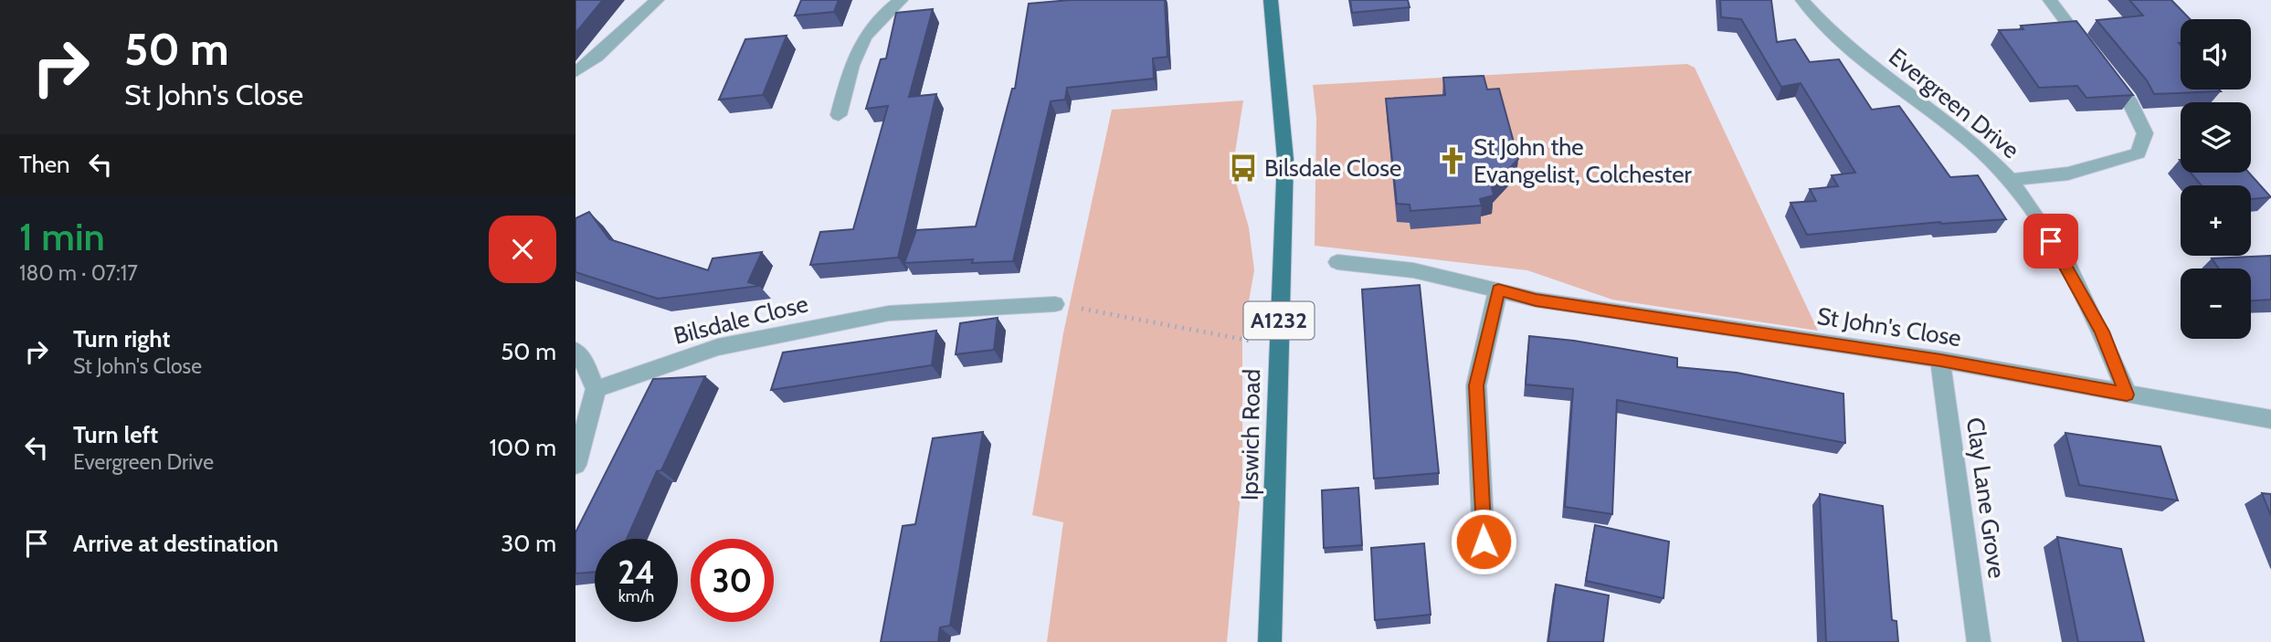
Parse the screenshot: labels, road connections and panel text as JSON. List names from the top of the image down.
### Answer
{
  "streets": {
    "main road": ["A1232", "Ipswich Road"],
    "street": [
      "Evergreen Drive",
      "Bilsdale Close",
      "St John's Close",
      "Clay Lane Grove"
    ]
  },
  "crossings": [
    ["Evergreen Drive", "St John's Close"],
    ["St John's Close", "Clay Lane Grove"]
  ],
  "places": {
    "church": ["St John the Evangelist, Colchester"],
    "bus stop": ["Bilsdale Close"]
  },
  "page": {
    "turn": ["50 m", "St John's Close"],
    "map_buttons": ["+", "−"],
    "then": "Then",
    "heading": ["1 min", "180 m · 07:17"],
    "list": [
      {
        "name": "Turn right",
        "note": "St John's Close",
        "value": "50 m"
      },
      {
        "name": "Turn left",
        "note": "Evergreen Drive",
        "value": "100 m"
      },
      {
        "name": "Arrive at destination",
        "value": "30 m"
      }
    ],
    "speed": "24 km/h",
    "limit": "30"
  }
}
